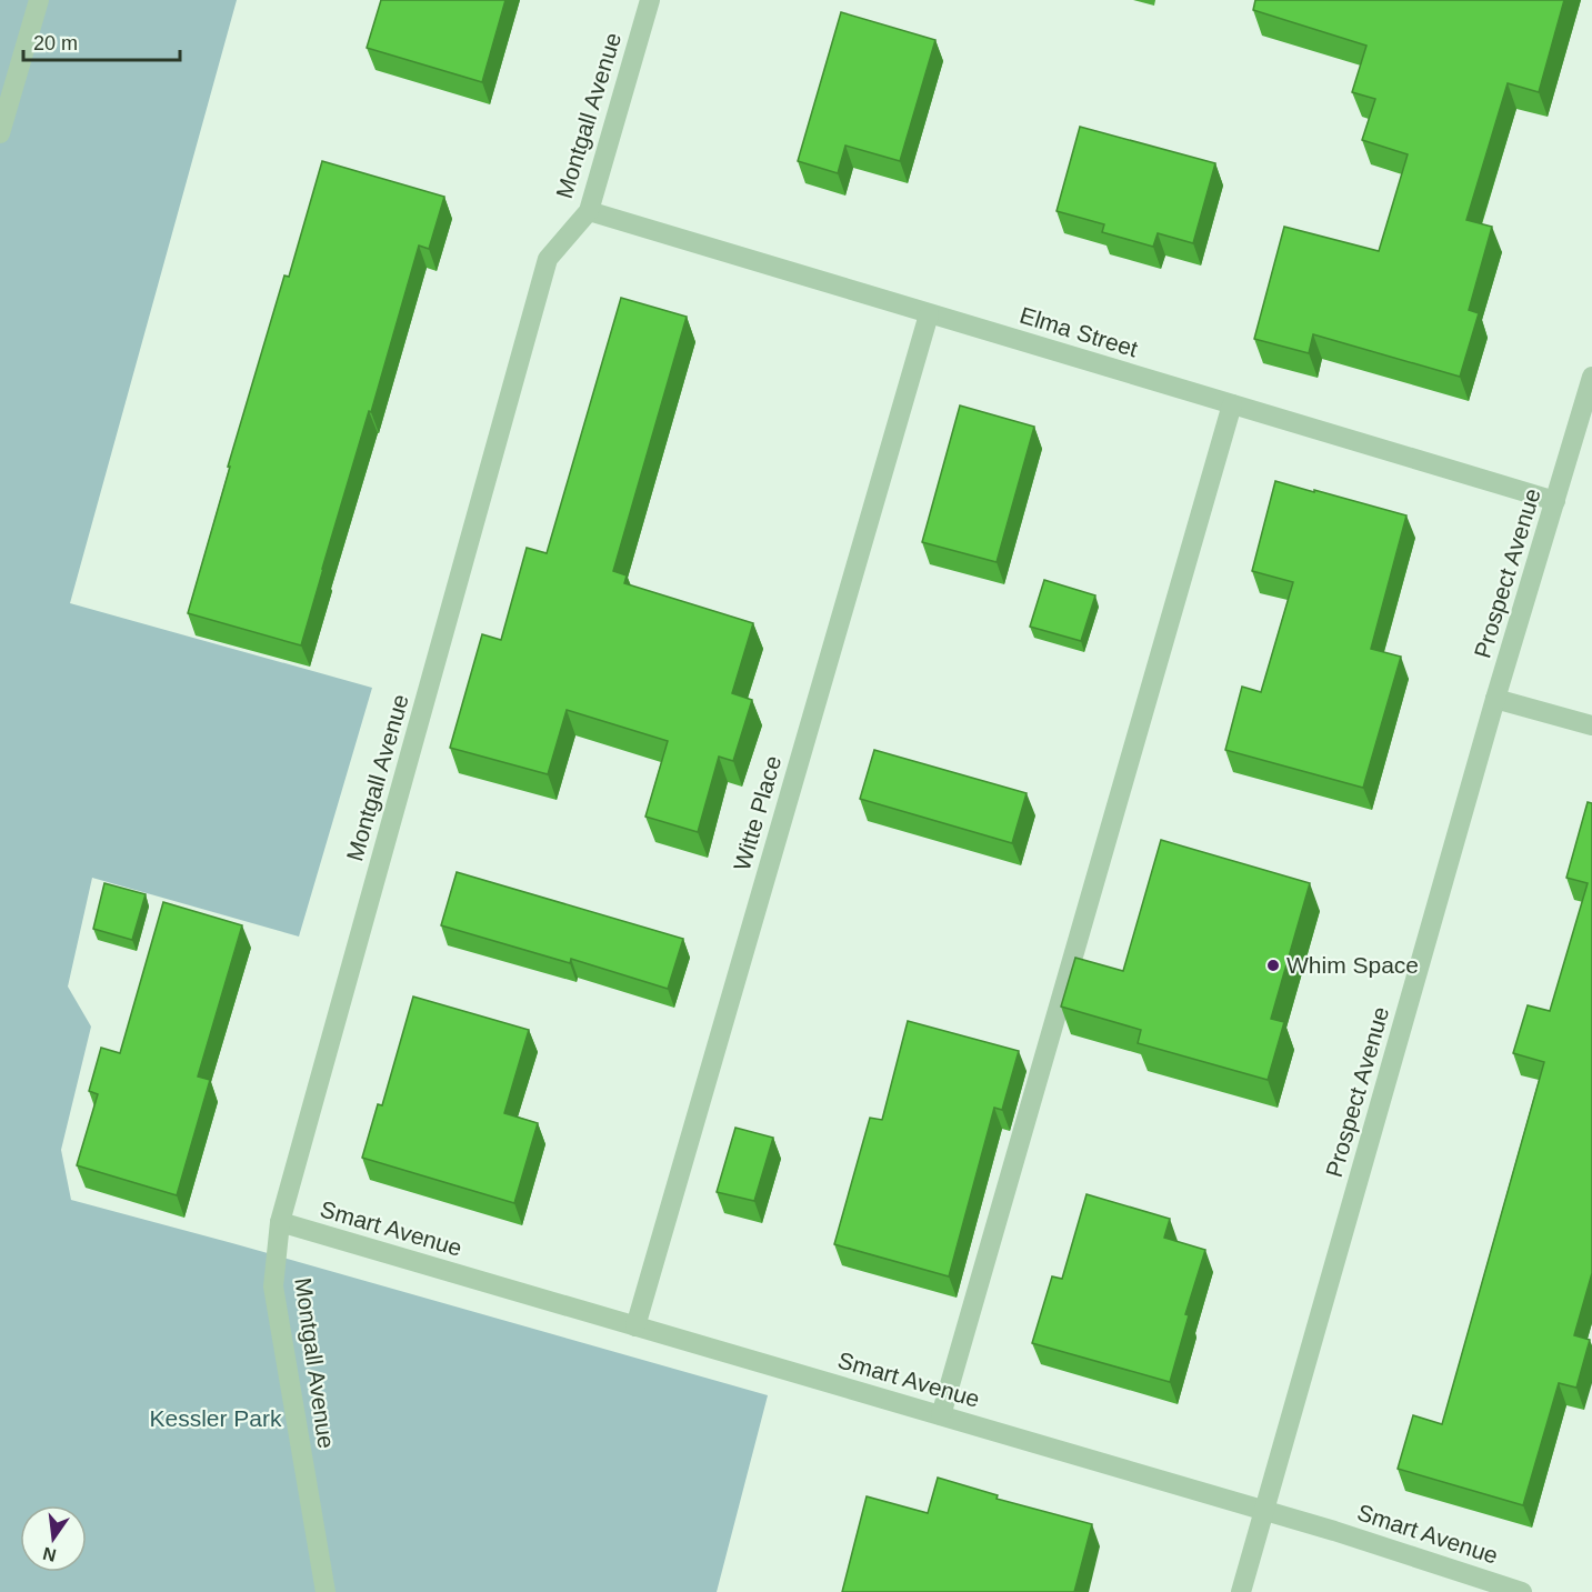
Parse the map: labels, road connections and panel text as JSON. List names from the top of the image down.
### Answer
{
  "streets": {
    "street": [
      "Montgall Avenue",
      "Elma Street",
      "Prospect Avenue",
      "Witte Place",
      "Smart Avenue"
    ]
  },
  "crossings": [
    ["Montgall Avenue", "Elma Street"],
    ["Montgall Avenue", "Smart Avenue"],
    ["Elma Street", "Prospect Avenue"],
    ["Elma Street", "Witte Place"],
    ["Prospect Avenue", "Smart Avenue"],
    ["Witte Place", "Smart Avenue"]
  ],
  "parks": ["Kessler Park"],
  "places": ["Whim Space"],
  "scale_bar": "20 m",
  "north": "bottom"
}
